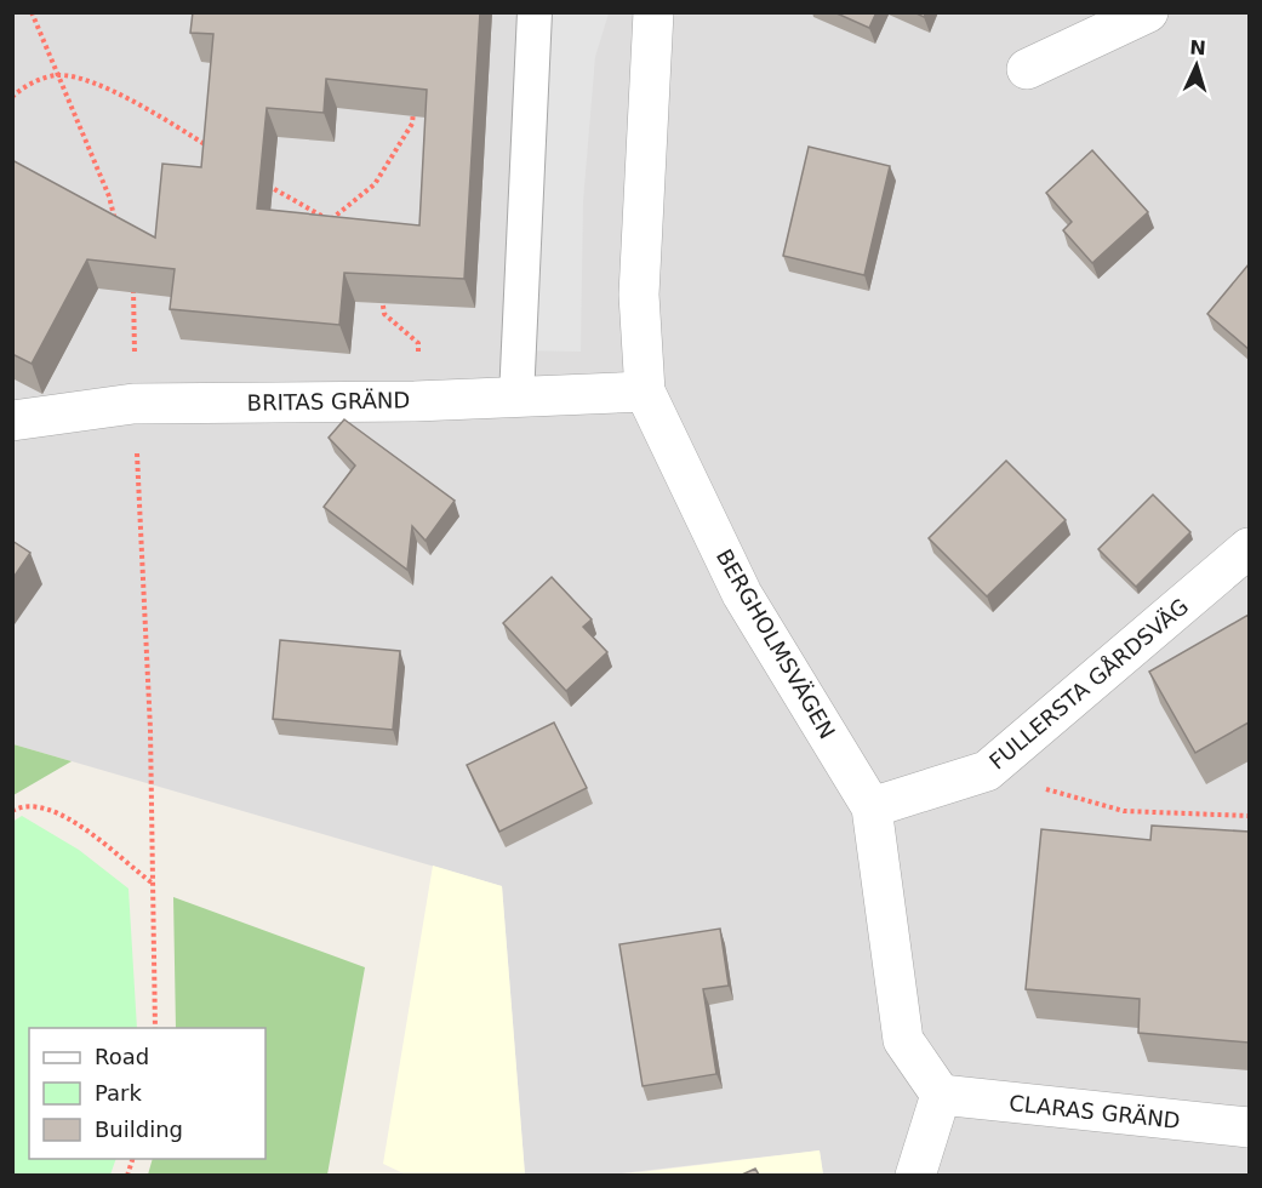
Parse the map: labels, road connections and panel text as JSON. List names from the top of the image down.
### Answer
{
  "streets": {
    "street": [
      "BRITAS GRÄND",
      "BERGHOLMSVÄGEN",
      "FULLERSTA GÅRDSVÄG",
      "CLARAS GRÄND"
    ]
  },
  "crossings": [
    ["BRITAS GRÄND", "BERGHOLMSVÄGEN"],
    ["BERGHOLMSVÄGEN", "FULLERSTA GÅRDSVÄG"],
    ["BERGHOLMSVÄGEN", "CLARAS GRÄND"]
  ],
  "legend": ["Road", "Park", "Building"],
  "north": "top"
}
